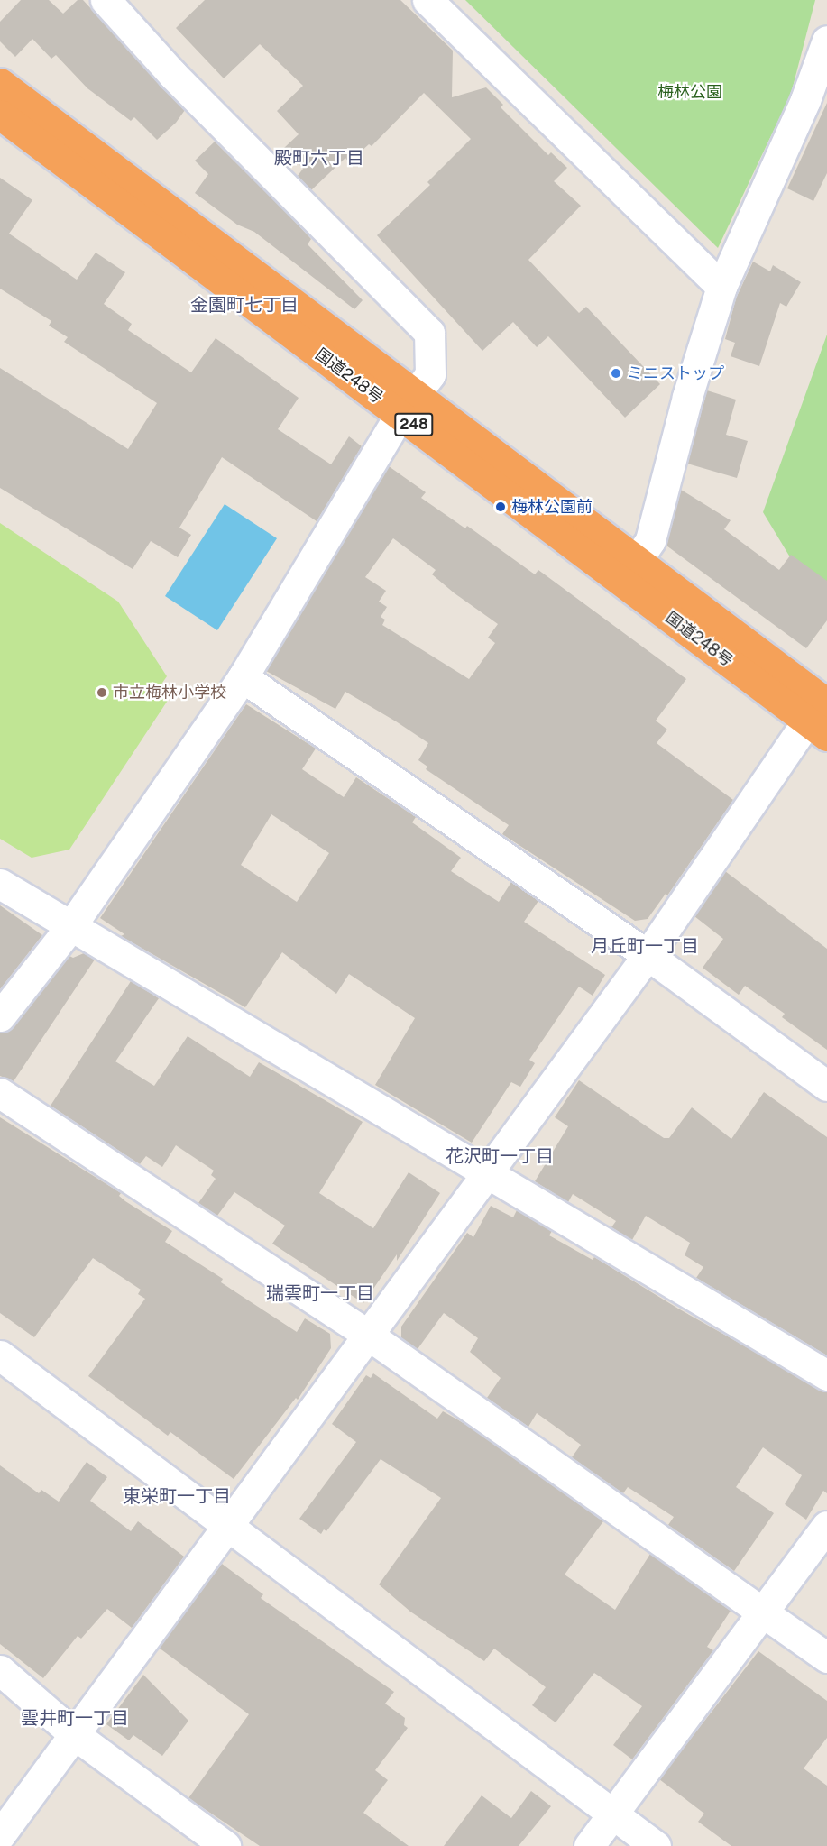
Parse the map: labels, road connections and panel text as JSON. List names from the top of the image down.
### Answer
{
  "streets": {
    "highway": ["国道248号", "248"]
  },
  "districts": [
    "殿町六丁目",
    "金園町七丁目",
    "月丘町一丁目",
    "花沢町一丁目",
    "瑞雲町一丁目",
    "東栄町一丁目",
    "雲井町一丁目"
  ],
  "parks": ["梅林公園"],
  "places": ["ミニストップ", "梅林公園前", "市立梅林小学校"]
}
